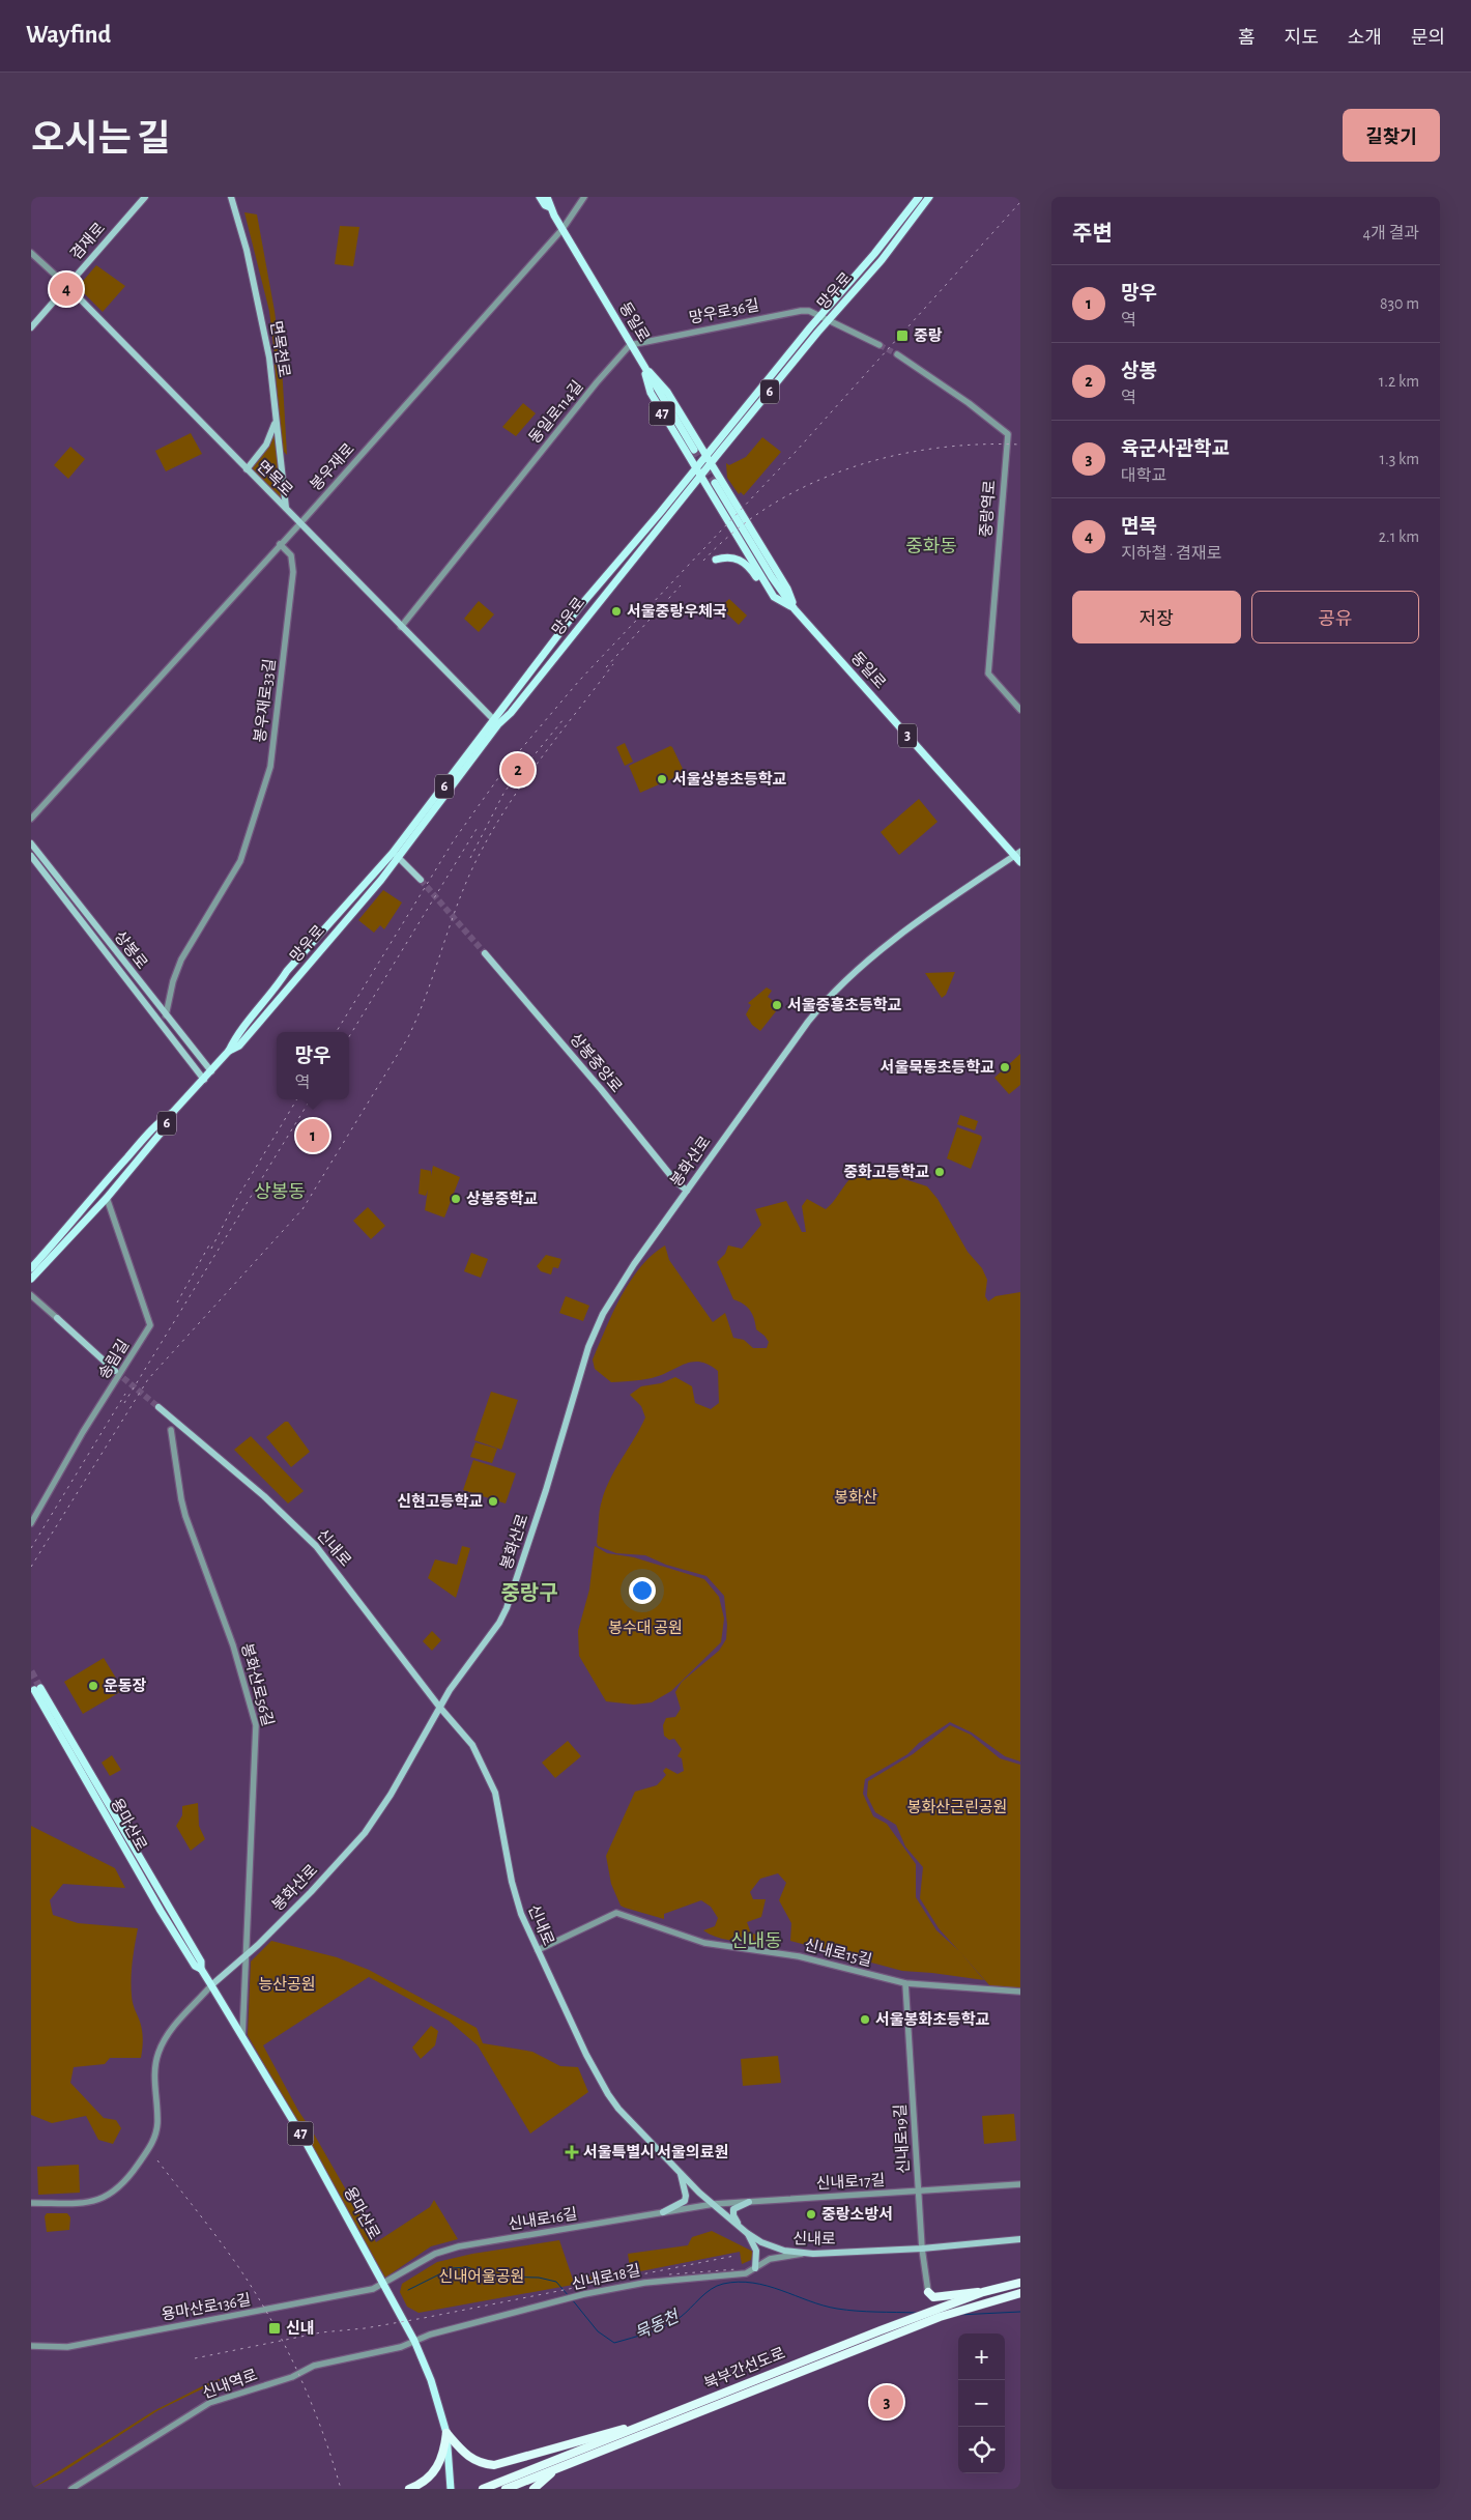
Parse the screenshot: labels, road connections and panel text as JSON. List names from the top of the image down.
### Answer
{
  "streets": {
    "highway": ["북부간선도로"],
    "main road": [
      "겸재로",
      "망우로",
      "동일로",
      "면목천로",
      "6",
      "47",
      "면목로",
      "3",
      "상봉로",
      "상봉중앙로",
      "봉화산로",
      "신내로",
      "용마산로"
    ],
    "street": [
      "망우로36길",
      "동일로114길",
      "봉우재로",
      "중랑역로",
      "봉우재로33길",
      "송림길",
      "봉화산로56길",
      "신내로15길",
      "신내로19길",
      "신내로17길",
      "신내로16길",
      "신내로18길",
      "용마산로136길",
      "신내역로"
    ]
  },
  "crossings": [
    ["겸재로", "면목로"],
    ["망우로", "망우로36길"],
    ["망우로", "47"],
    ["망우로", "면목로"],
    ["망우로", "상봉로"],
    ["망우로", "송림길"],
    ["망우로36길", "동일로"],
    ["망우로36길", "동일로114길"],
    ["동일로", "동일로114길"],
    ["동일로", "47"],
    ["동일로", "봉우재로"],
    ["동일로", "봉화산로"],
    ["면목천로", "면목로"],
    ["동일로114길", "면목로"],
    ["봉우재로", "면목로"],
    ["봉우재로", "봉우재로33길"],
    ["봉우재로33길", "상봉로"],
    ["상봉중앙로", "봉화산로"],
    ["봉화산로", "신내로"],
    ["봉화산로", "봉화산로56길"],
    ["봉화산로", "용마산로"],
    ["신내로", "신내로15길"],
    ["신내로", "신내로19길"],
    ["신내로", "신내로17길"],
    ["신내로", "신내로16길"],
    ["신내로", "신내로18길"],
    ["봉화산로56길", "용마산로"],
    ["용마산로", "신내로16길"],
    ["용마산로", "신내로18길"],
    ["용마산로", "용마산로136길"],
    ["용마산로", "신내역로"],
    ["신내로15길", "신내로19길"],
    ["신내로19길", "신내로17길"],
    ["신내로17길", "신내로16길"],
    ["신내로16길", "용마산로136길"],
    ["신내로18길", "신내역로"]
  ],
  "districts": [
    "중화동",
    "상봉동",
    "중랑구",
    "신내동"
  ],
  "water": ["묵동천"],
  "parks": [
    "봉화산",
    "봉수대 공원",
    "봉화산근린공원",
    "능산공원",
    "신내어울공원"
  ],
  "places": {
    "transit": ["중랑", "신내"],
    "other": [
      "서울중랑우체국",
      "서울상봉초등학교",
      "서울중흥초등학교",
      "서울묵동초등학교",
      "중화고등학교",
      "상봉중학교",
      "신현고등학교",
      "운동장",
      "서울봉화초등학교",
      "중랑소방서"
    ],
    "health": ["서울특별시 서울의료원"]
  },
  "page": {
    "header": "Wayfind",
    "nav": [
      "홈",
      "지도",
      "소개",
      "문의"
    ],
    "title": "오시는 길",
    "buttons": [
      "길찾기",
      ["저장", "공유"]
    ],
    "heading": ["주변", "4개 결과"],
    "list": [
      {
        "mark": "1",
        "name": "망우",
        "note": "역",
        "value": "830 m"
      },
      {
        "mark": "2",
        "name": "상봉",
        "note": "역",
        "value": "1.2 km"
      },
      {
        "mark": "3",
        "name": "육군사관학교",
        "note": "대학교",
        "value": "1.3 km"
      },
      {
        "mark": "4",
        "name": "면목",
        "note": "지하철 · 겸재로",
        "value": "2.1 km"
      }
    ],
    "pins": [
      "4",
      "2",
      "1",
      "3"
    ],
    "popup": ["망우", "역"],
    "map_buttons": ["+", "−"]
  }
}
